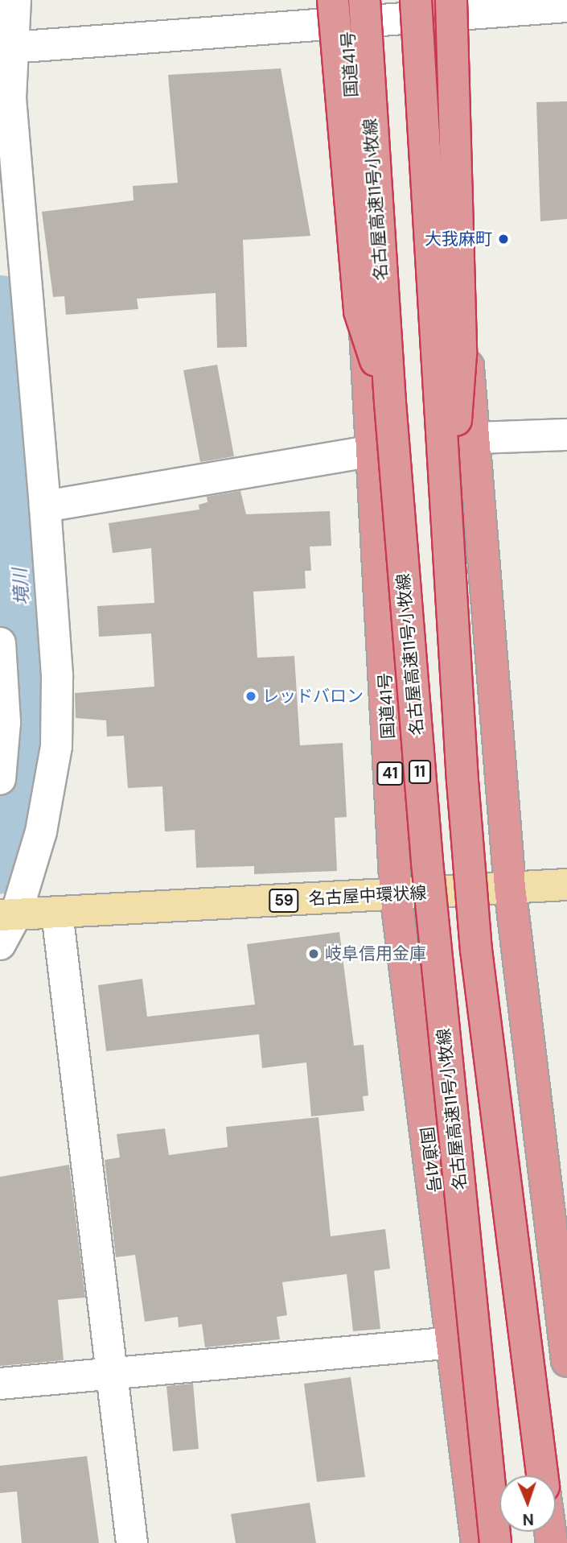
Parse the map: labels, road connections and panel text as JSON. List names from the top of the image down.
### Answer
{
  "streets": {
    "highway": [
      "国道41号",
      "名古屋高速11号小牧線",
      "11",
      "41"
    ],
    "main road": ["名古屋中環状線", "59"]
  },
  "crossings": [
    ["国道41号", "名古屋高速11号小牧線"],
    ["国道41号", "名古屋中環状線"]
  ],
  "water": ["境川"],
  "places": ["大我麻町", "レッドバロン", "岐阜信用金庫"],
  "north": "bottom"
}
